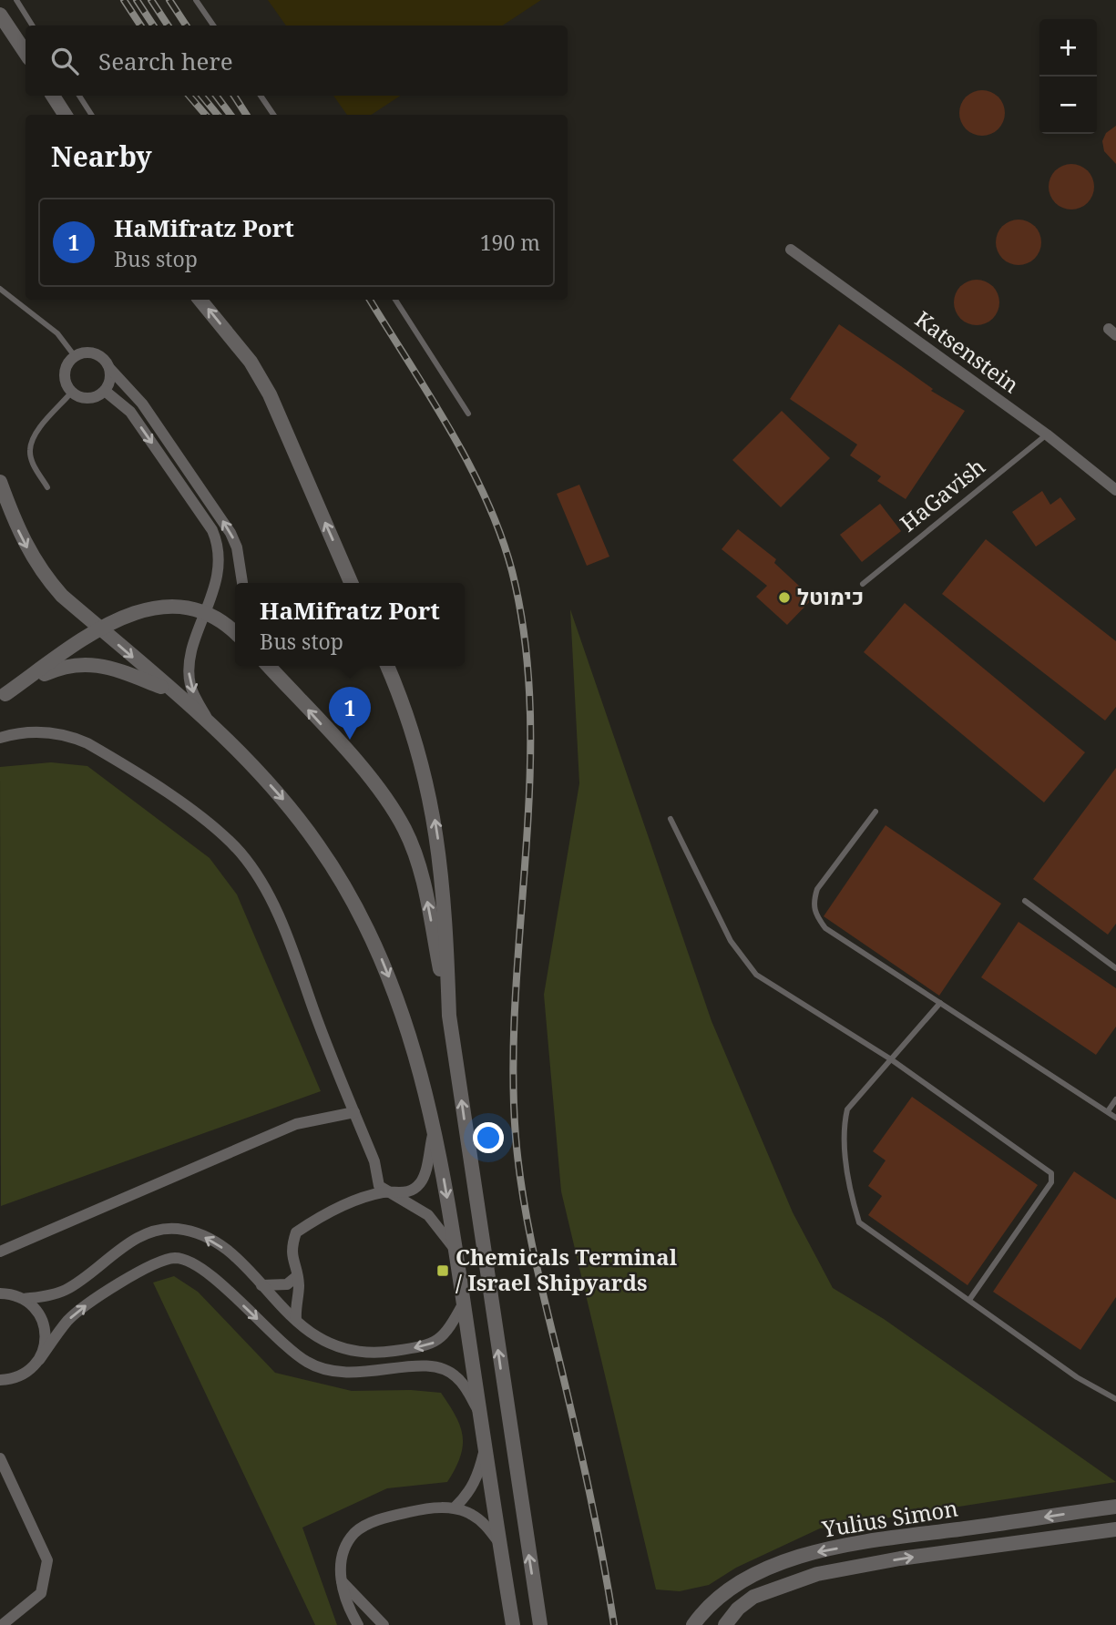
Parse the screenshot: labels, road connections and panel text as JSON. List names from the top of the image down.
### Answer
{
  "streets": {
    "street": ["Katsenstein", "Yulius Simon"],
    "lane": ["HaGavish"]
  },
  "crossings": [
    ["Katsenstein", "HaGavish"]
  ],
  "places": {
    "other": ["כימוטל"],
    "transit": ["Chemicals Terminal / Israel Shipyards"]
  },
  "page": {
    "map_buttons": ["+", "−"],
    "search": "Search here",
    "heading": "Nearby",
    "list": [
      {
        "mark": "1",
        "name": "HaMifratz Port",
        "note": "Bus stop",
        "value": "190 m"
      }
    ],
    "popup": ["HaMifratz Port", "Bus stop"],
    "pins": "1"
  }
}
